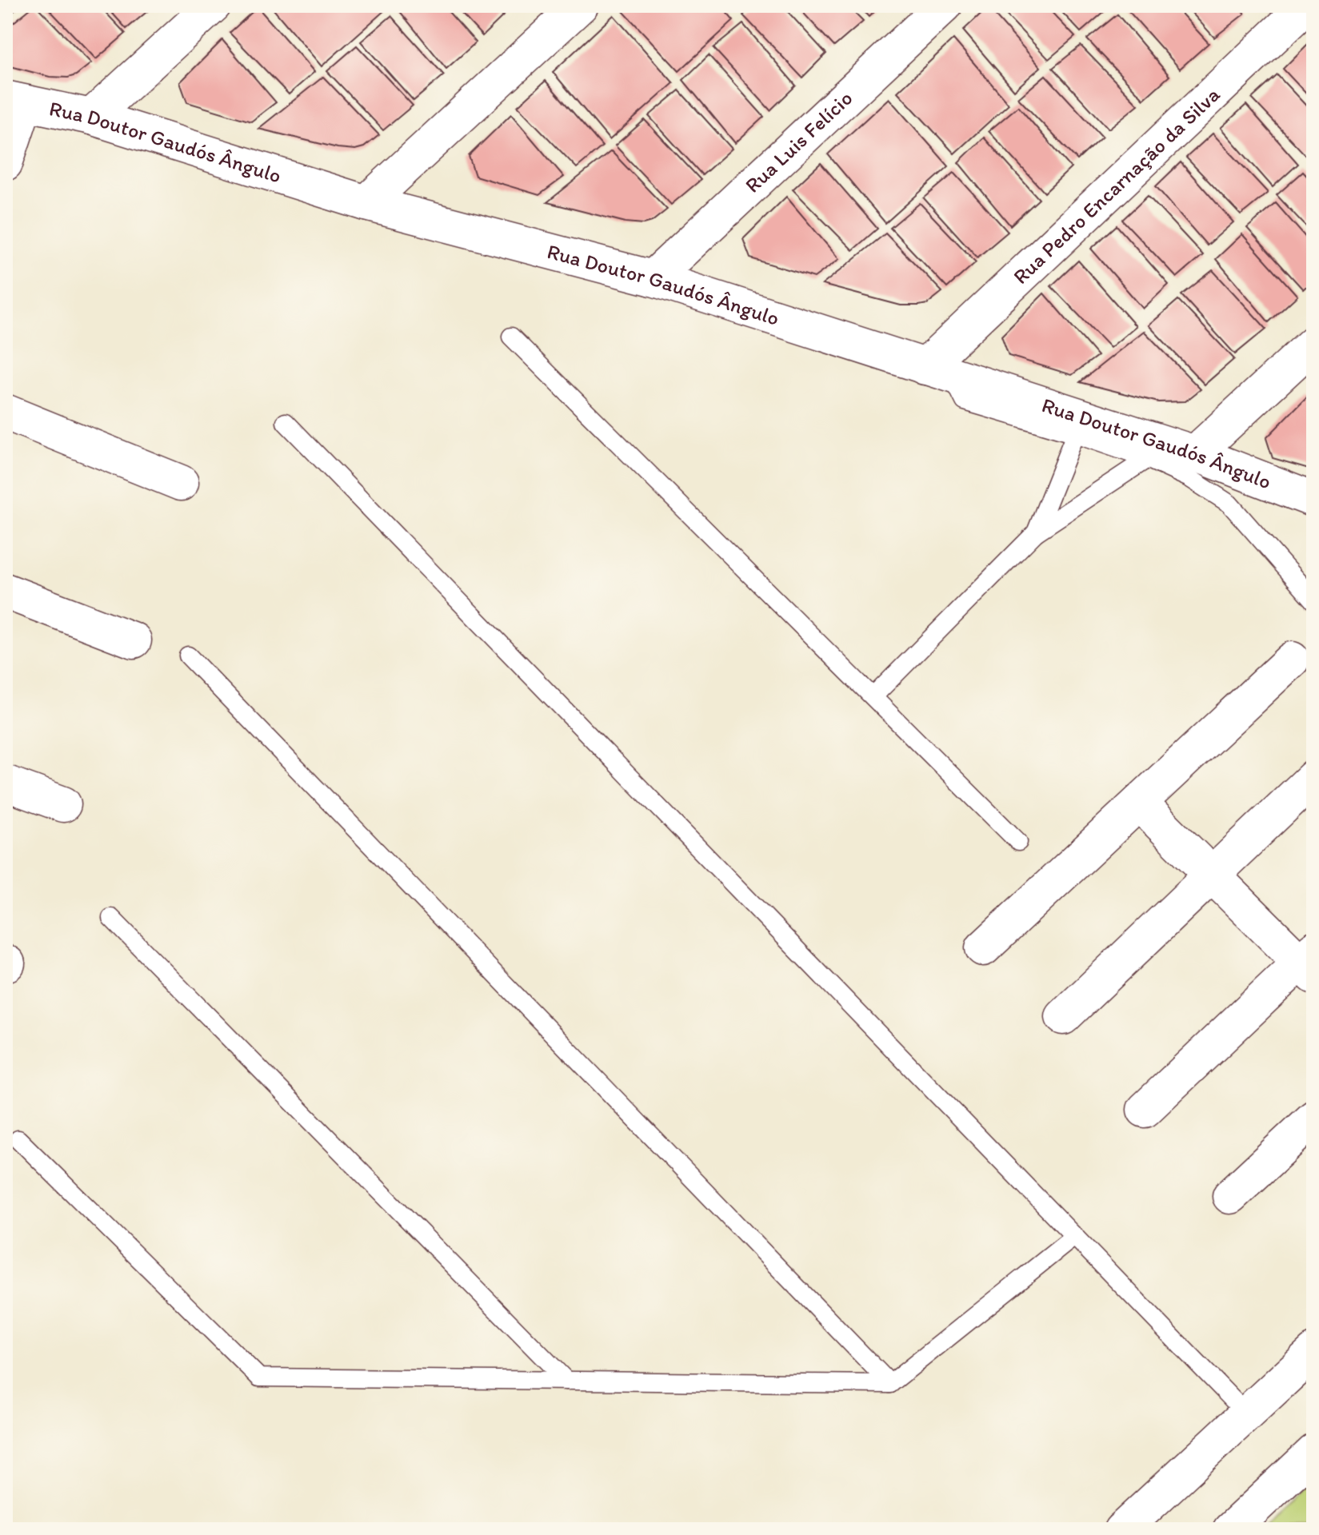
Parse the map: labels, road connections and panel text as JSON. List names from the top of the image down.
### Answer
{
  "streets": {
    "street": ["Rua Luis Felício", "Rua Doutor Gaudós Ângulo", "Rua Pedro Encarnação da Silva"]
  },
  "crossings": [
    ["Rua Luis Felício", "Rua Doutor Gaudós Ângulo"],
    ["Rua Doutor Gaudós Ângulo", "Rua Pedro Encarnação da Silva"]
  ]
}
